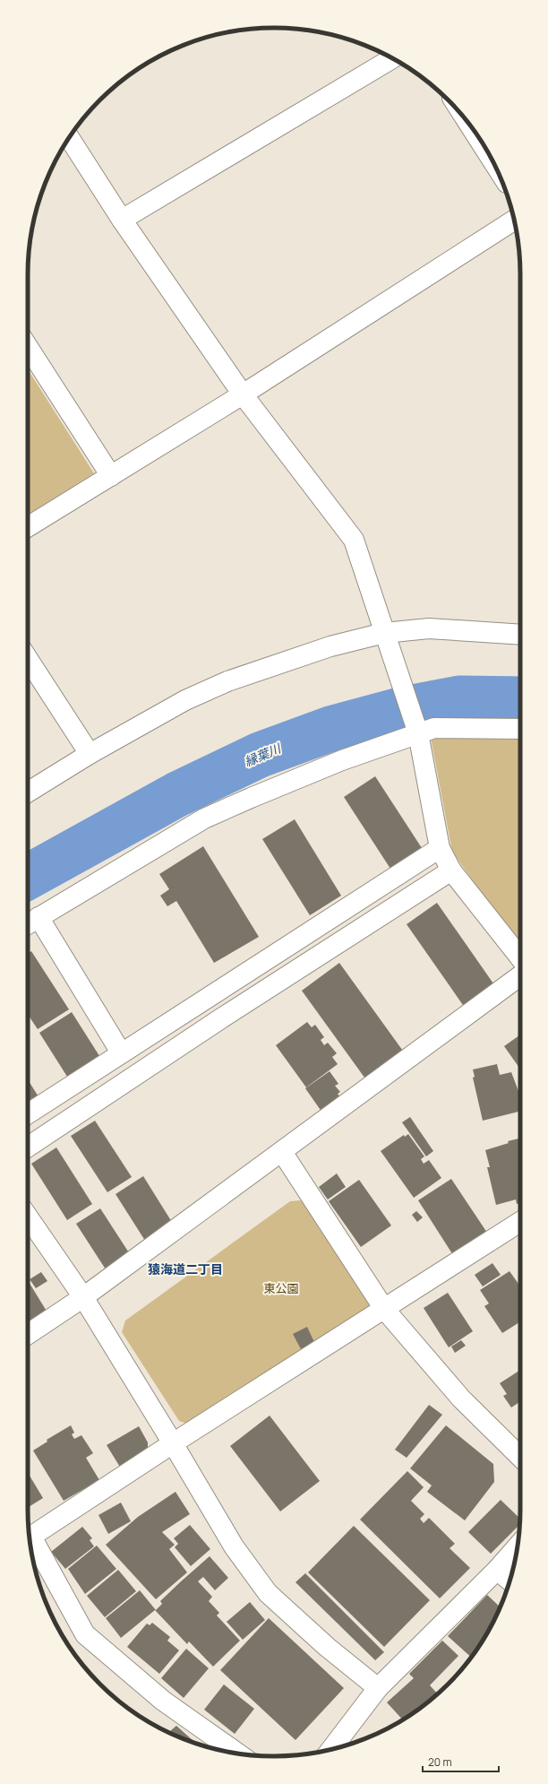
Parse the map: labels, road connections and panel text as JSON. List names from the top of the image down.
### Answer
{
  "districts": ["猿海道二丁目"],
  "water": ["縁葉川"],
  "parks": ["東公園"],
  "scale_bar": "20 m"
}
